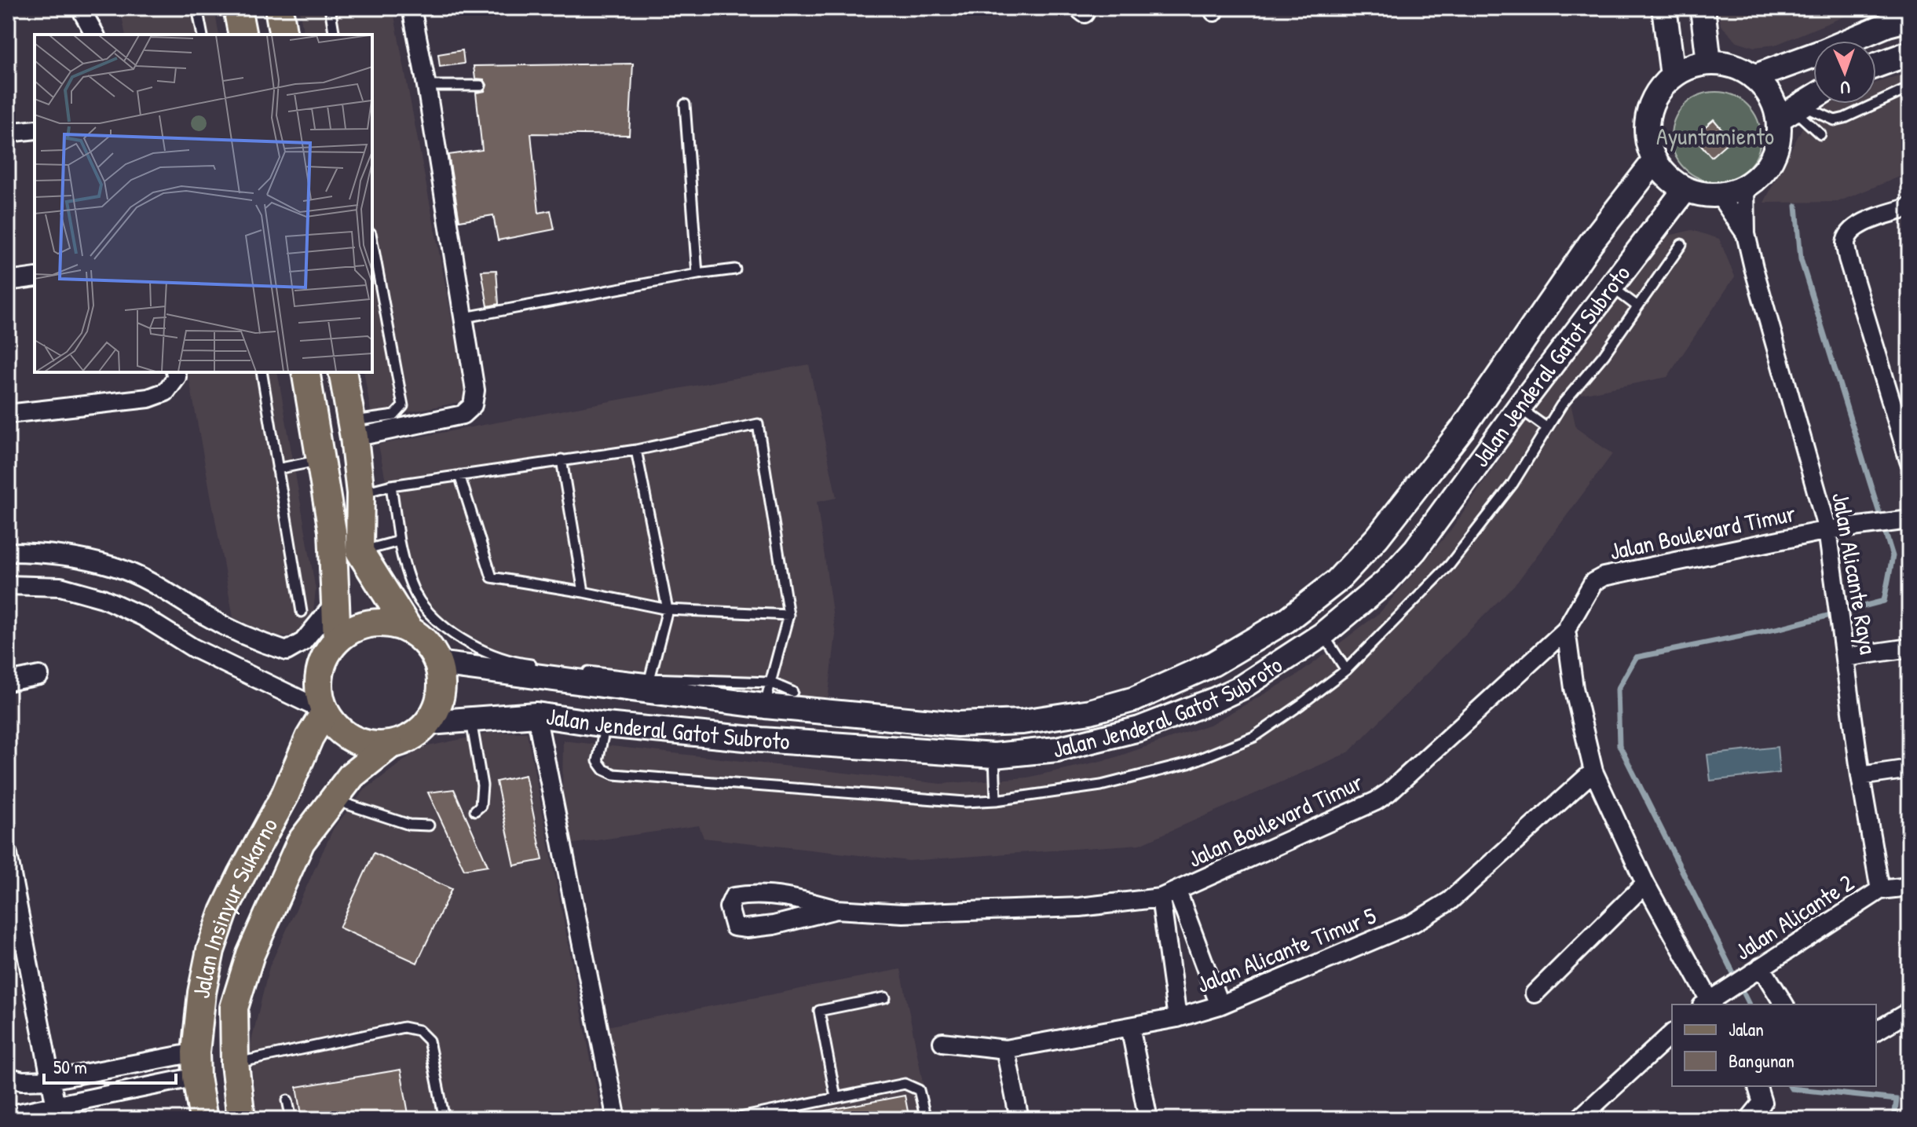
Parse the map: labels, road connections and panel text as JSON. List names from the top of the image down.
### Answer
{
  "streets": {
    "main road": ["Jalan Insinyur Sukarno"],
    "street": [
      "Jalan Jenderal Gatot Subroto",
      "Jalan Boulevard Timur",
      "Jalan Alicante Raya",
      "Jalan Alicante 2",
      "Jalan Alicante Timur 5"
    ]
  },
  "crossings": [
    ["Jalan Jenderal Gatot Subroto", "Jalan Alicante Raya"],
    ["Jalan Jenderal Gatot Subroto", "Jalan Insinyur Sukarno"],
    ["Jalan Boulevard Timur", "Jalan Alicante Raya"],
    ["Jalan Alicante Raya", "Jalan Alicante 2"]
  ],
  "parks": ["Ayuntamiento"],
  "legend": ["Jalan", "Bangunan"],
  "scale_bar": "50 m",
  "north": "bottom"
}
